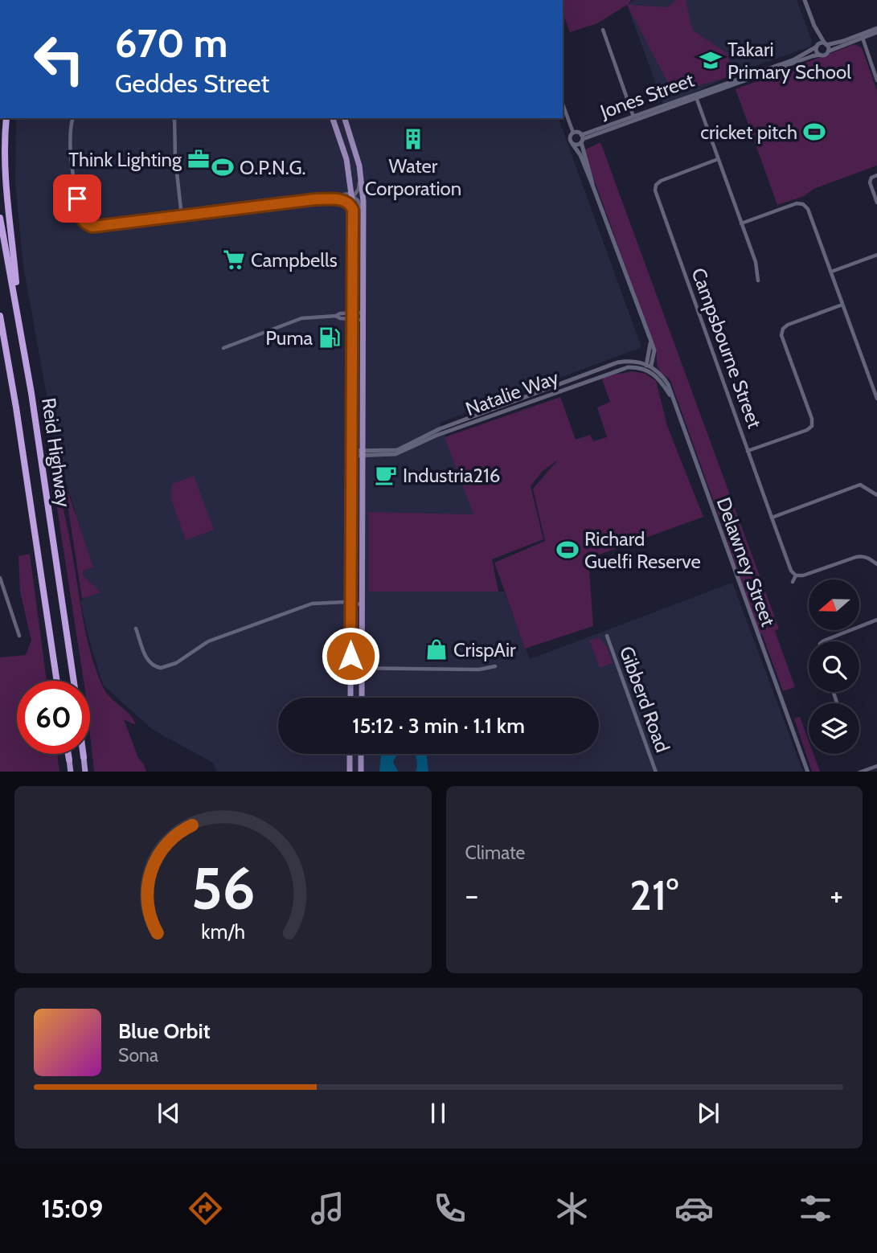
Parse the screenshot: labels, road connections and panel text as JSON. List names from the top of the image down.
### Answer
{
  "streets": {
    "highway": ["Reid Highway"],
    "street": [
      "Jones Street",
      "Campsbourne Street",
      "Natalie Way",
      "Delawney Street",
      "Gibberd Road"
    ]
  },
  "crossings": [
    ["Natalie Way", "Delawney Street"]
  ],
  "places": {
    "school or university": ["Takari Primary School"],
    "sports": ["cricket pitch", "O.P.N.G.", "Richard Guelfi Reserve"],
    "building": ["Water Corporation"],
    "office": ["Think Lighting"],
    "supermarket": ["Campbells"],
    "fuel station": ["Puma"],
    "cafe": ["Industria216"],
    "shop": ["CrispAir"]
  },
  "north": "left",
  "page": {
    "turn": ["670 m", "Geddes Street"],
    "limit": "60",
    "trip": "15:12 · 3 min · 1.1 km",
    "tile": "Climate",
    "heat": ["−", "21°", "+"],
    "song": ["Blue Orbit", "Sona"],
    "tabs": "15:09",
    "gauge": ["56", "km/h"]
  }
}
